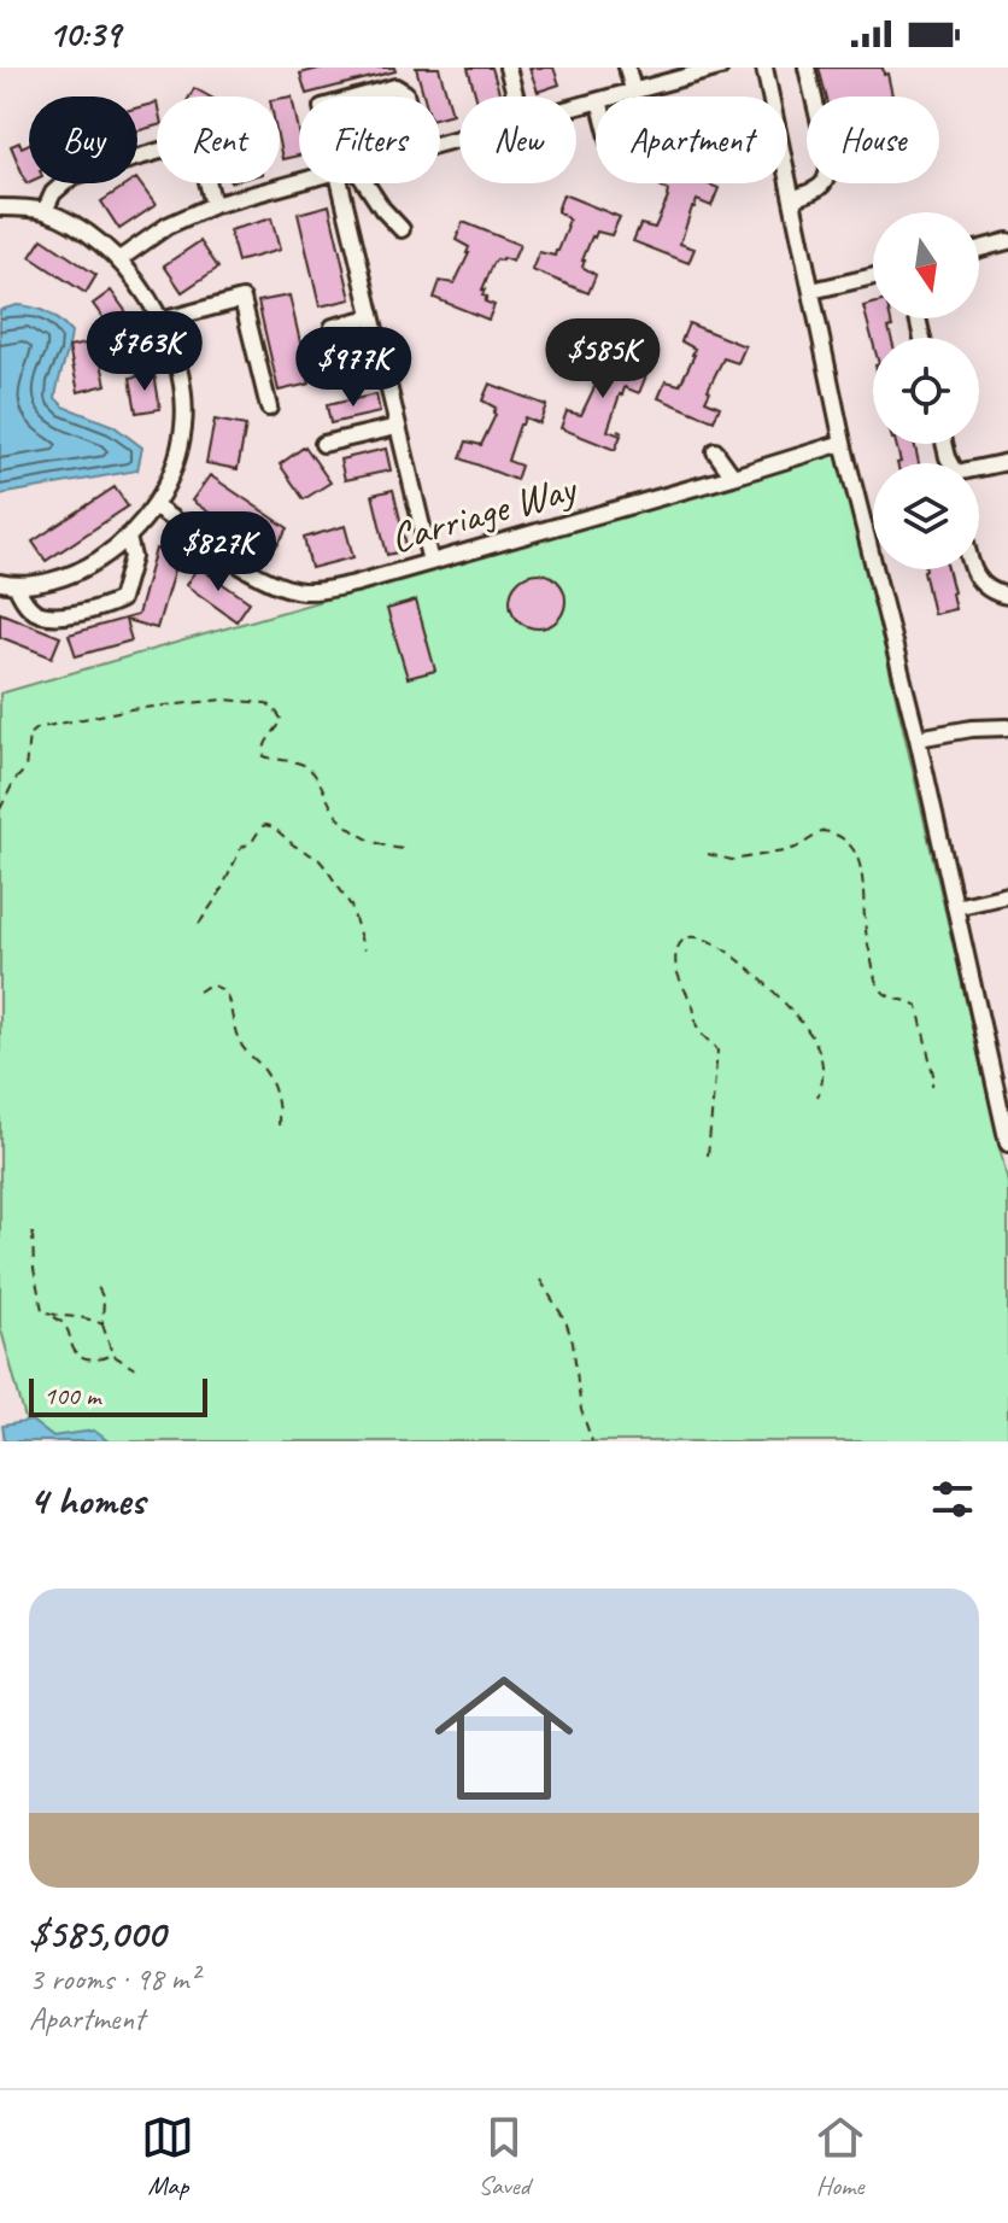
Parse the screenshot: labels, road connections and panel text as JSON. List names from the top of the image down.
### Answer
{
  "streets": {
    "street": ["Carriage Way"]
  },
  "scale_bar": "100 m",
  "north": "bottom",
  "page": {
    "status": "10:39",
    "chip": [
      "Buy",
      "Rent",
      "Filters",
      "New",
      "Apartment",
      "House"
    ],
    "price": [
      "$763K",
      "$585K",
      "$977K",
      "$827K"
    ],
    "scale": "100 m",
    "heading": "4 homes",
    "list": [
      {
        "name": "$585,000",
        "note": "3 rooms · 98 m² · Apartment"
      }
    ],
    "tabs": ["Map", "Saved", "Home"]
  }
}
